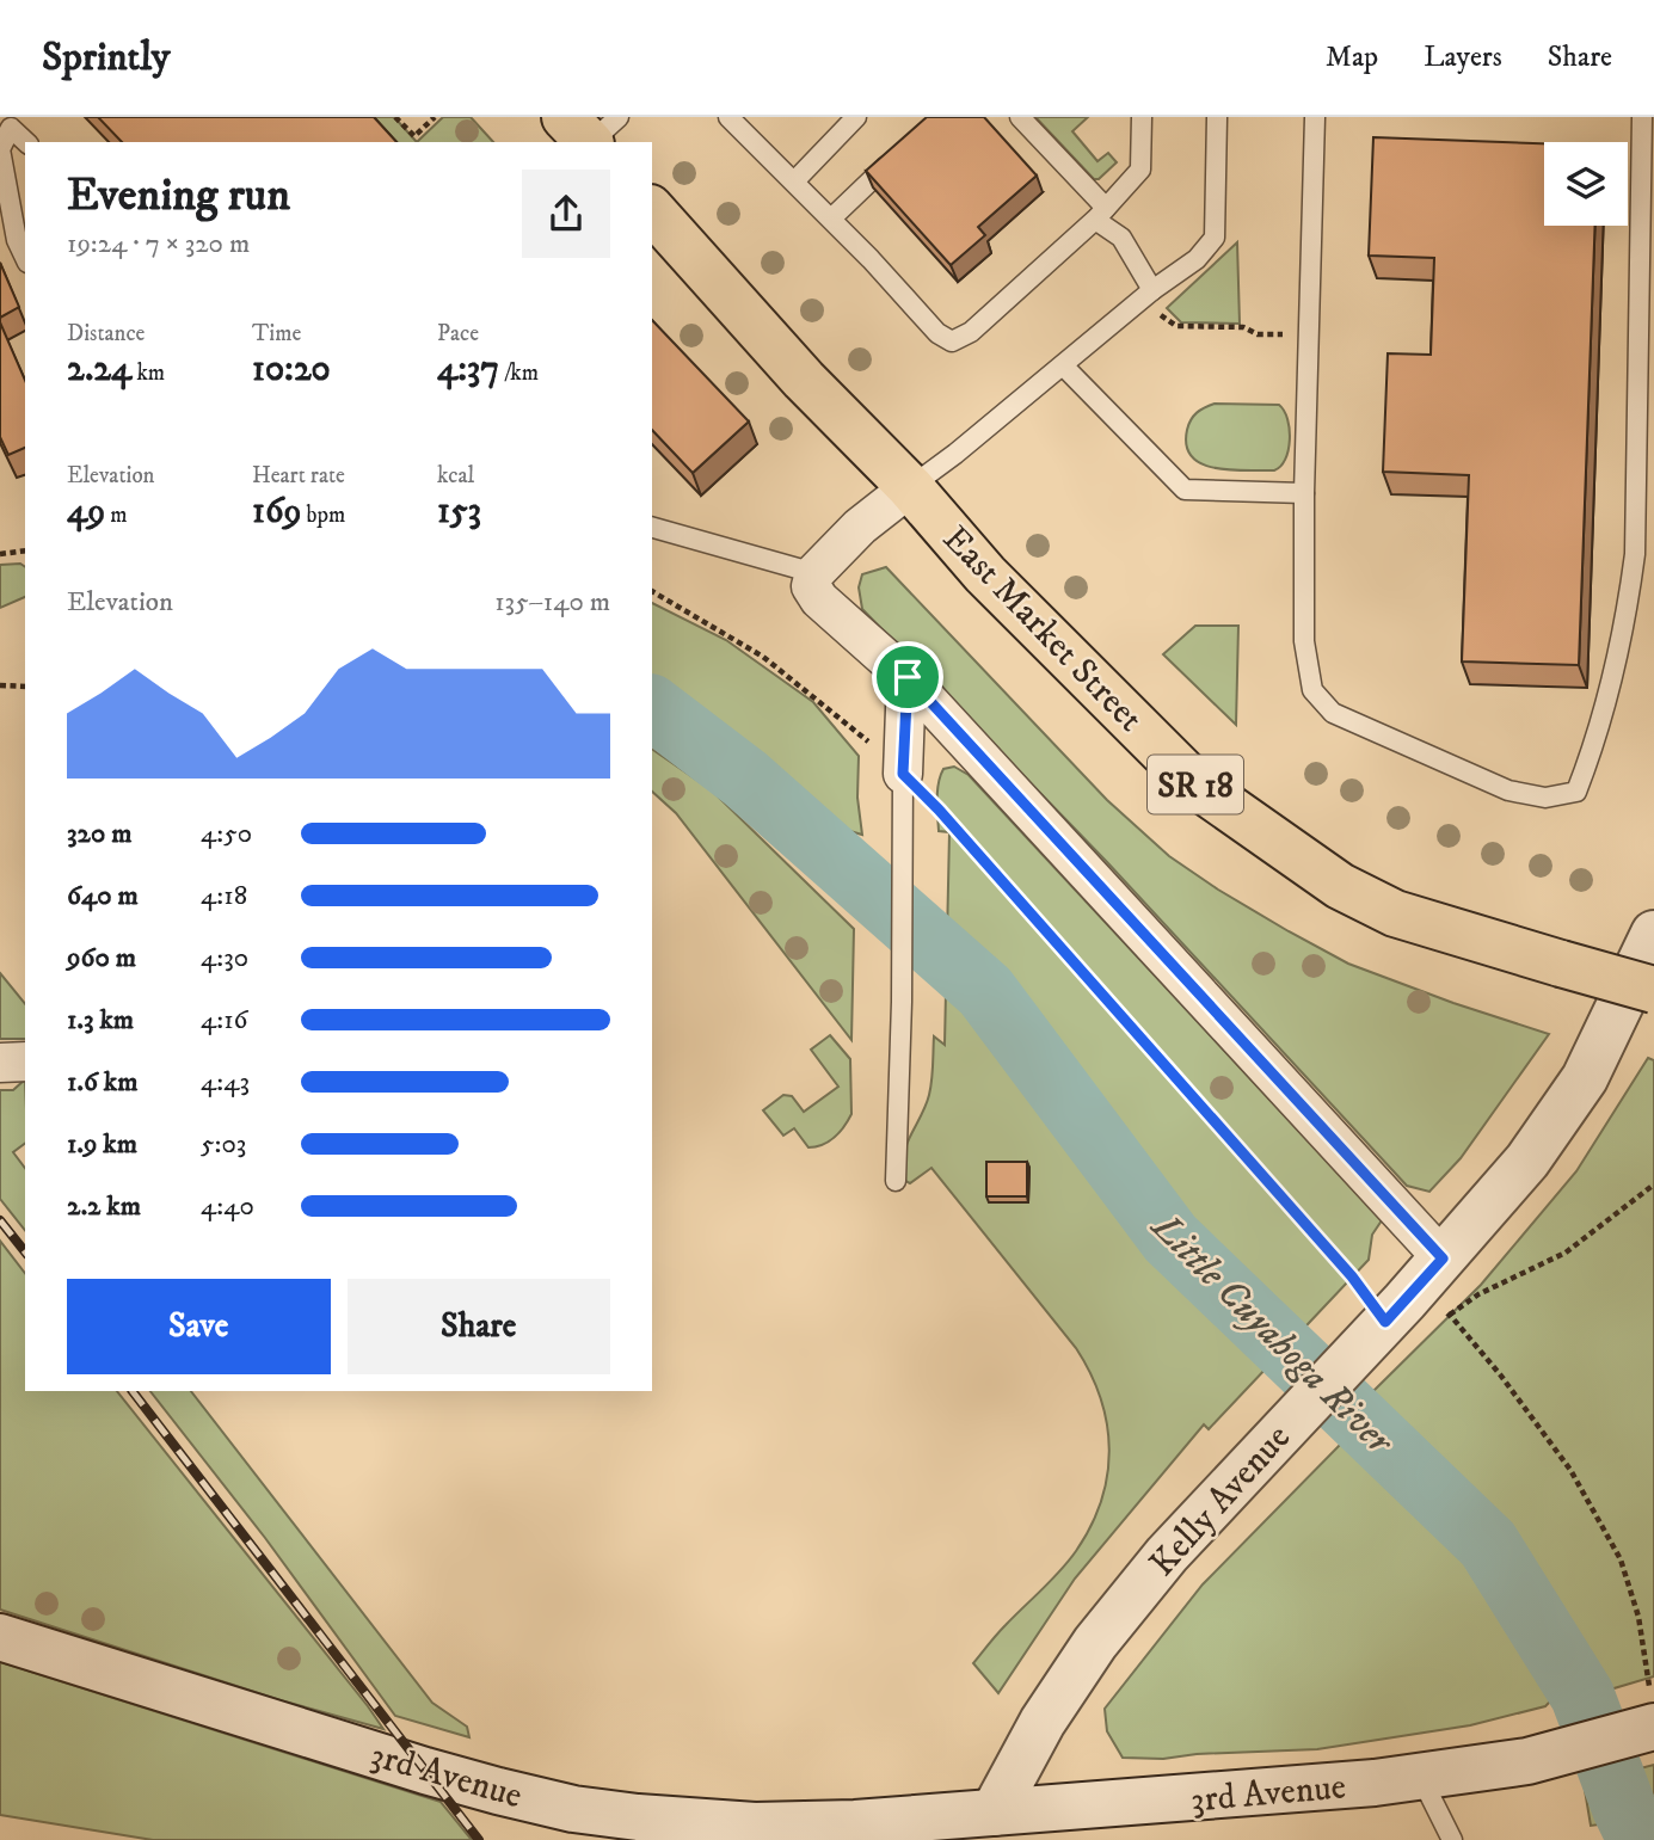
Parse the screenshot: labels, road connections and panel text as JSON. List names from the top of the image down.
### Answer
{
  "streets": {
    "main road": [
      "East Market Street",
      "SR 18",
      "Kelly Avenue",
      "3rd Avenue"
    ]
  },
  "crossings": [
    ["Kelly Avenue", "3rd Avenue"]
  ],
  "water": ["Little Cuyahoga River"],
  "page": {
    "header": "Sprintly",
    "nav": ["Map", "Layers", "Share"],
    "heading": ["Evening run", "19:24 · 7 × 320 m"],
    "stats": [
      ["Distance", "2.24 km"],
      ["Time", "10:20"],
      ["Pace", "4:37 /km"],
      ["Elevation", "49 m"],
      ["Heart rate", "169 bpm"],
      ["kcal", "153"]
    ],
    "chart": ["Elevation", "135–140 m"],
    "list": [
      {
        "name": "320 m",
        "note": "4:50"
      },
      {
        "name": "640 m",
        "note": "4:18"
      },
      {
        "name": "960 m",
        "note": "4:30"
      },
      {
        "name": "1.3 km",
        "note": "4:16"
      },
      {
        "name": "1.6 km",
        "note": "4:43"
      },
      {
        "name": "1.9 km",
        "note": "5:03"
      },
      {
        "name": "2.2 km",
        "note": "4:40"
      }
    ],
    "buttons": ["Save", "Share"]
  }
}
